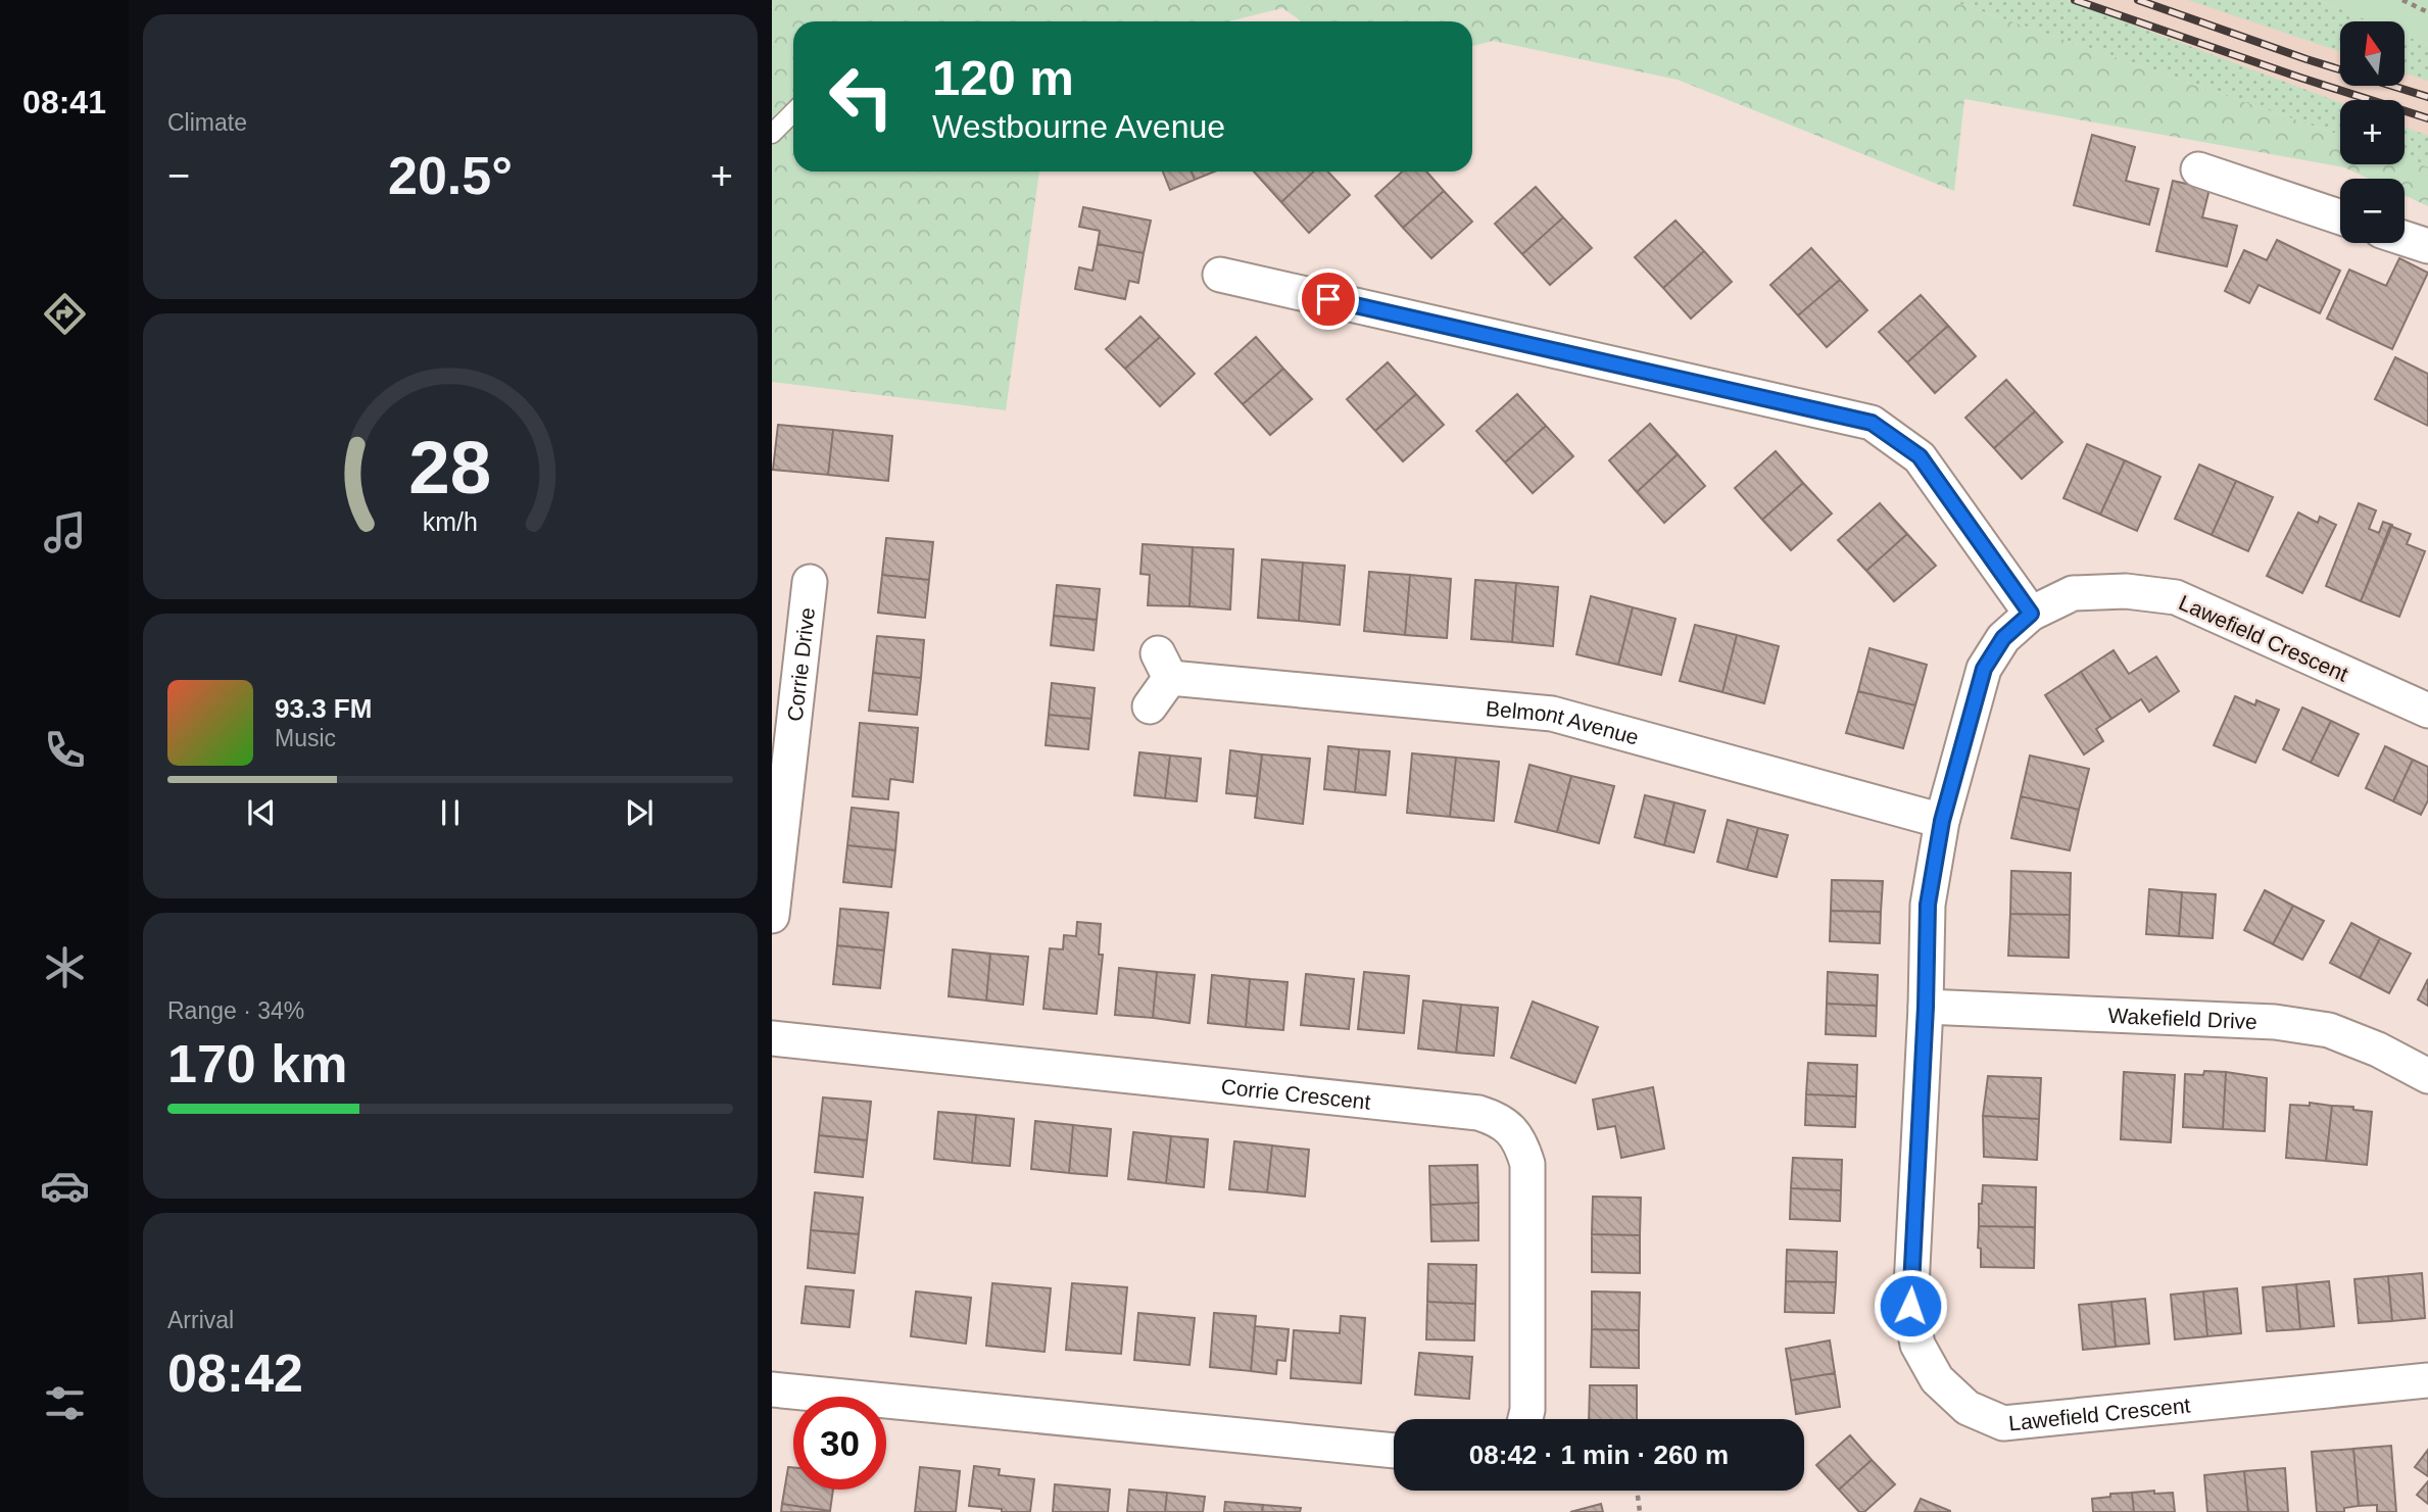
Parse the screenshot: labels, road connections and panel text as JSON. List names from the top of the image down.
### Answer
{
  "streets": {
    "street": [
      "Lawefield Crescent",
      "Corrie Drive",
      "Belmont Avenue",
      "Wakefield Drive",
      "Corrie Crescent"
    ]
  },
  "crossings": [
    ["Lawefield Crescent", "Belmont Avenue"],
    ["Lawefield Crescent", "Wakefield Drive"]
  ],
  "north": "top",
  "page": {
    "tabs": "08:41",
    "tile": [
      "Climate",
      ["Range · 34%", "170 km"],
      ["Arrival", "08:42"]
    ],
    "map_buttons": ["+", "−"],
    "turn": ["120 m", "Westbourne Avenue"],
    "heat": ["−", "20.5°", "+"],
    "song": ["93.3 FM", "Music"],
    "limit": "30",
    "trip": "08:42 · 1 min · 260 m",
    "gauge": ["28", "km/h"]
  }
}
